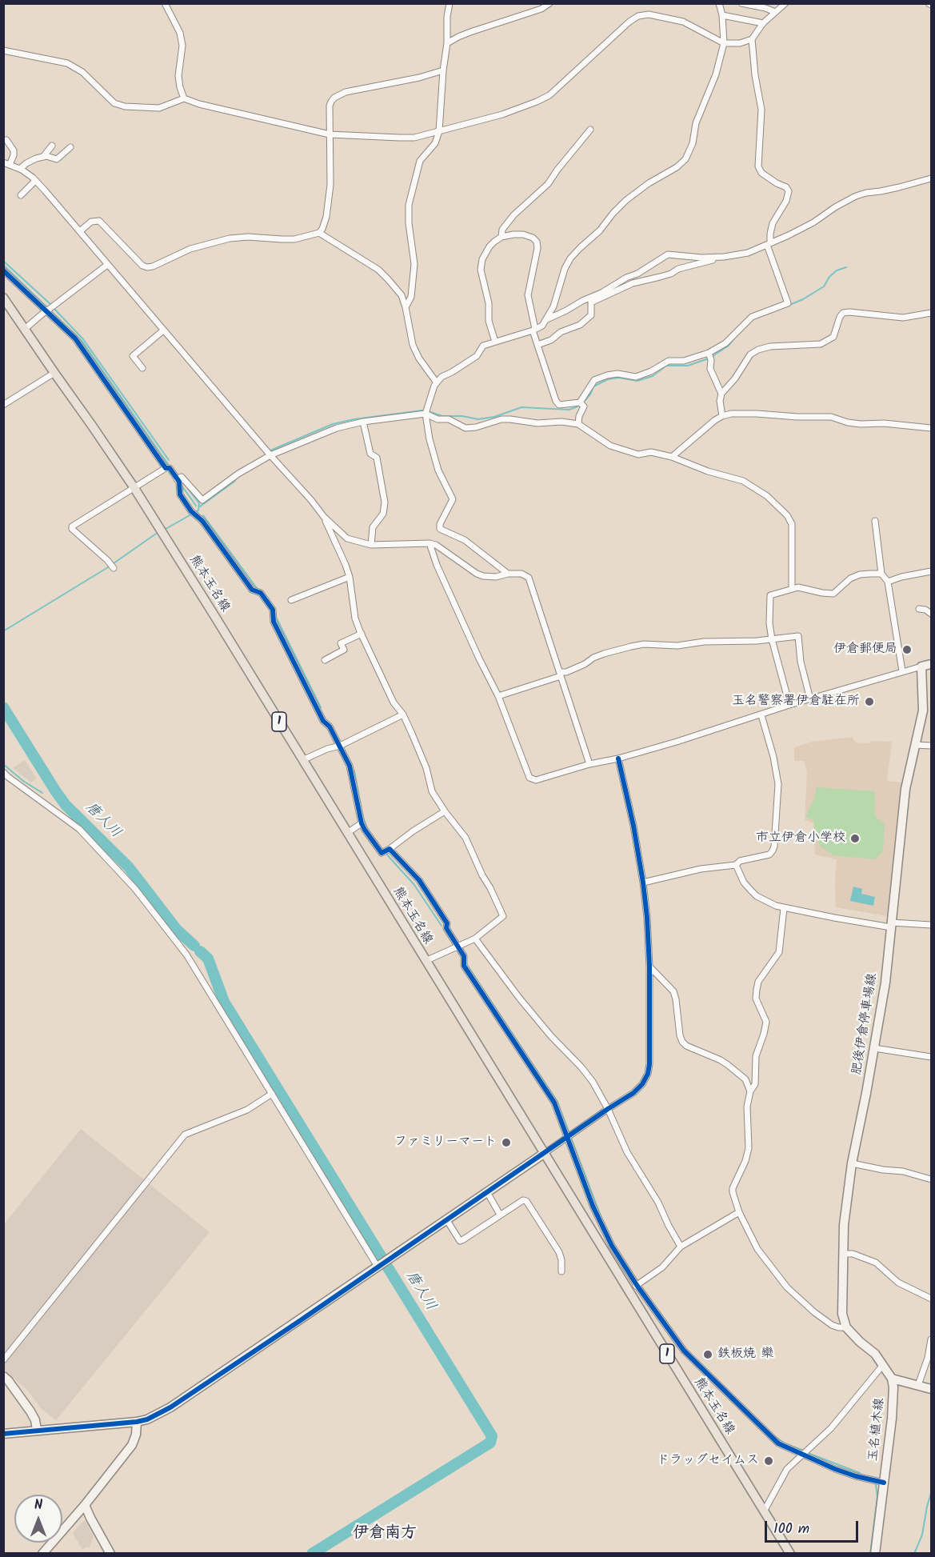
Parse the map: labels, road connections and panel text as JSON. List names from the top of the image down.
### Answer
{
  "streets": {
    "main road": [
      "熊本玉名線",
      "1",
      "肥後伊倉停車場線",
      "玉名植木線"
    ]
  },
  "districts": ["伊倉南方"],
  "water": ["唐人川"],
  "places": [
    "伊倉郵便局",
    "玉名警察署伊倉駐在所",
    "市立伊倉小学校",
    "ファミリーマート",
    "鉄板焼 欒",
    "ドラッグセイムス"
  ],
  "scale_bar": "100 m",
  "north": "top"
}
